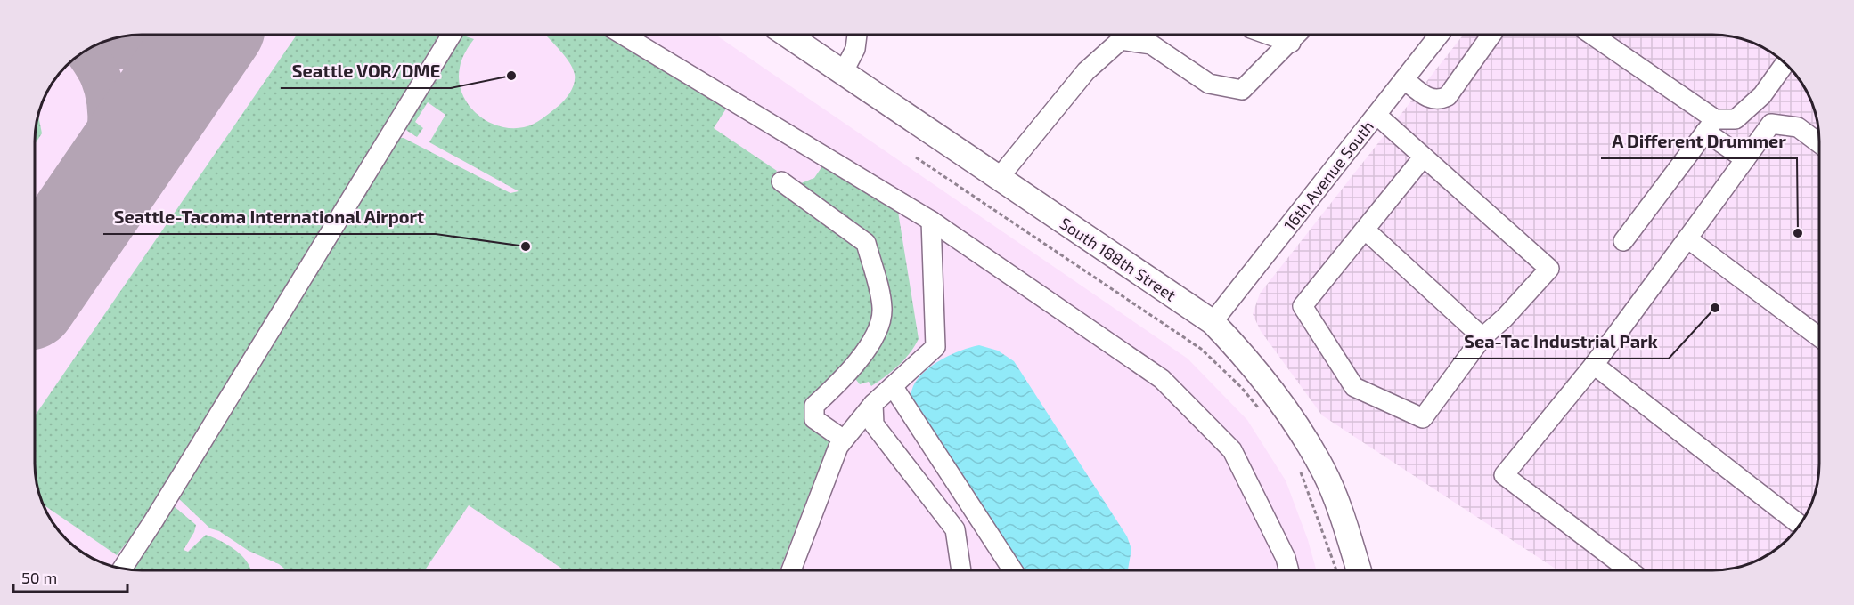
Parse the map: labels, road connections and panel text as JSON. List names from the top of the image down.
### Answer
{
  "streets": {
    "main road": ["South 188th Street"],
    "street": ["16th Avenue South"]
  },
  "crossings": [
    ["16th Avenue South", "South 188th Street"]
  ],
  "places": [
    "Seattle VOR/DME",
    "A Different Drummer",
    "Seattle-Tacoma International Airport",
    "Sea-Tac Industrial Park"
  ],
  "scale_bar": "50 m"
}
